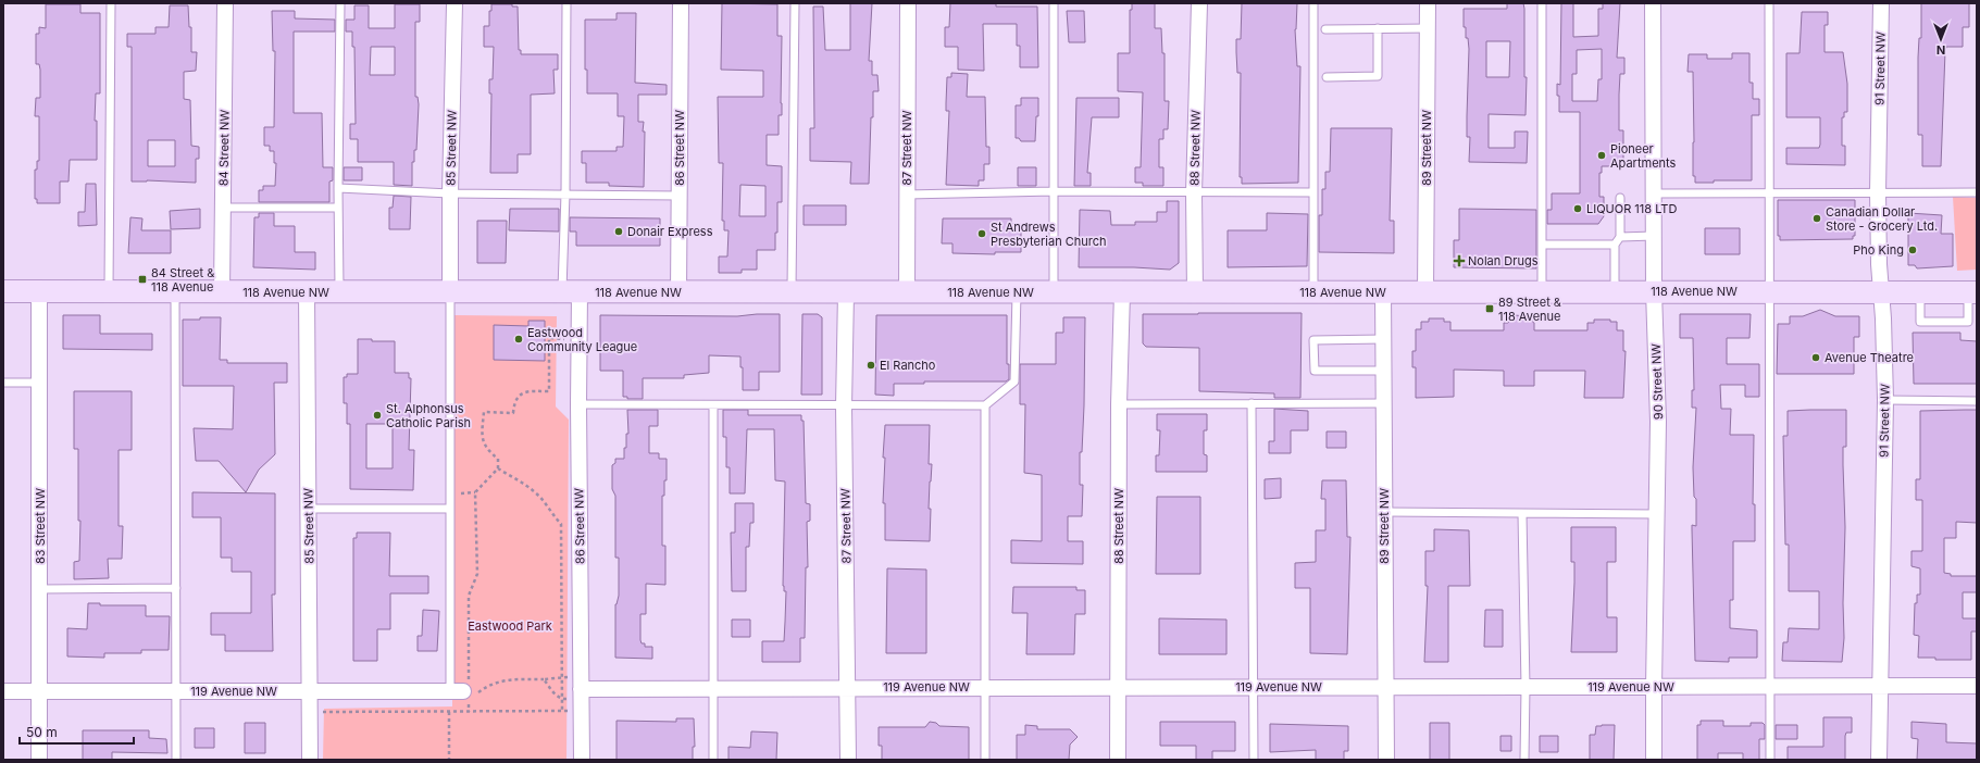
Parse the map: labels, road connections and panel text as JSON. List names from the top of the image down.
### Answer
{
  "streets": {
    "main road": ["118 Avenue NW"],
    "street": [
      "91 Street NW",
      "84 Street NW",
      "85 Street NW",
      "86 Street NW",
      "87 Street NW",
      "88 Street NW",
      "89 Street NW",
      "90 Street NW",
      "83 Street NW",
      "119 Avenue NW"
    ]
  },
  "crossings": [
    ["91 Street NW", "118 Avenue NW"],
    ["91 Street NW", "119 Avenue NW"],
    ["84 Street NW", "118 Avenue NW"],
    ["85 Street NW", "118 Avenue NW"],
    ["85 Street NW", "119 Avenue NW"],
    ["86 Street NW", "118 Avenue NW"],
    ["86 Street NW", "119 Avenue NW"],
    ["87 Street NW", "118 Avenue NW"],
    ["87 Street NW", "119 Avenue NW"],
    ["88 Street NW", "118 Avenue NW"],
    ["88 Street NW", "119 Avenue NW"],
    ["89 Street NW", "118 Avenue NW"],
    ["89 Street NW", "119 Avenue NW"],
    ["118 Avenue NW", "90 Street NW"],
    ["118 Avenue NW", "83 Street NW"],
    ["90 Street NW", "119 Avenue NW"],
    ["83 Street NW", "119 Avenue NW"]
  ],
  "parks": ["Eastwood Park"],
  "places": {
    "other": [
      "Pioneer Apartments",
      "LIQUOR 118 LTD",
      "Canadian Dollar Store - Grocery Ltd.",
      "Donair Express",
      "St Andrews Presbyterian Church",
      "Pho King",
      "Eastwood Community League",
      "Avenue Theatre",
      "El Rancho",
      "St. Alphonsus Catholic Parish"
    ],
    "health": ["Nolan Drugs"],
    "transit": ["84 Street & 118 Avenue", "89 Street & 118 Avenue"]
  },
  "scale_bar": "50 m",
  "north": "bottom"
}
